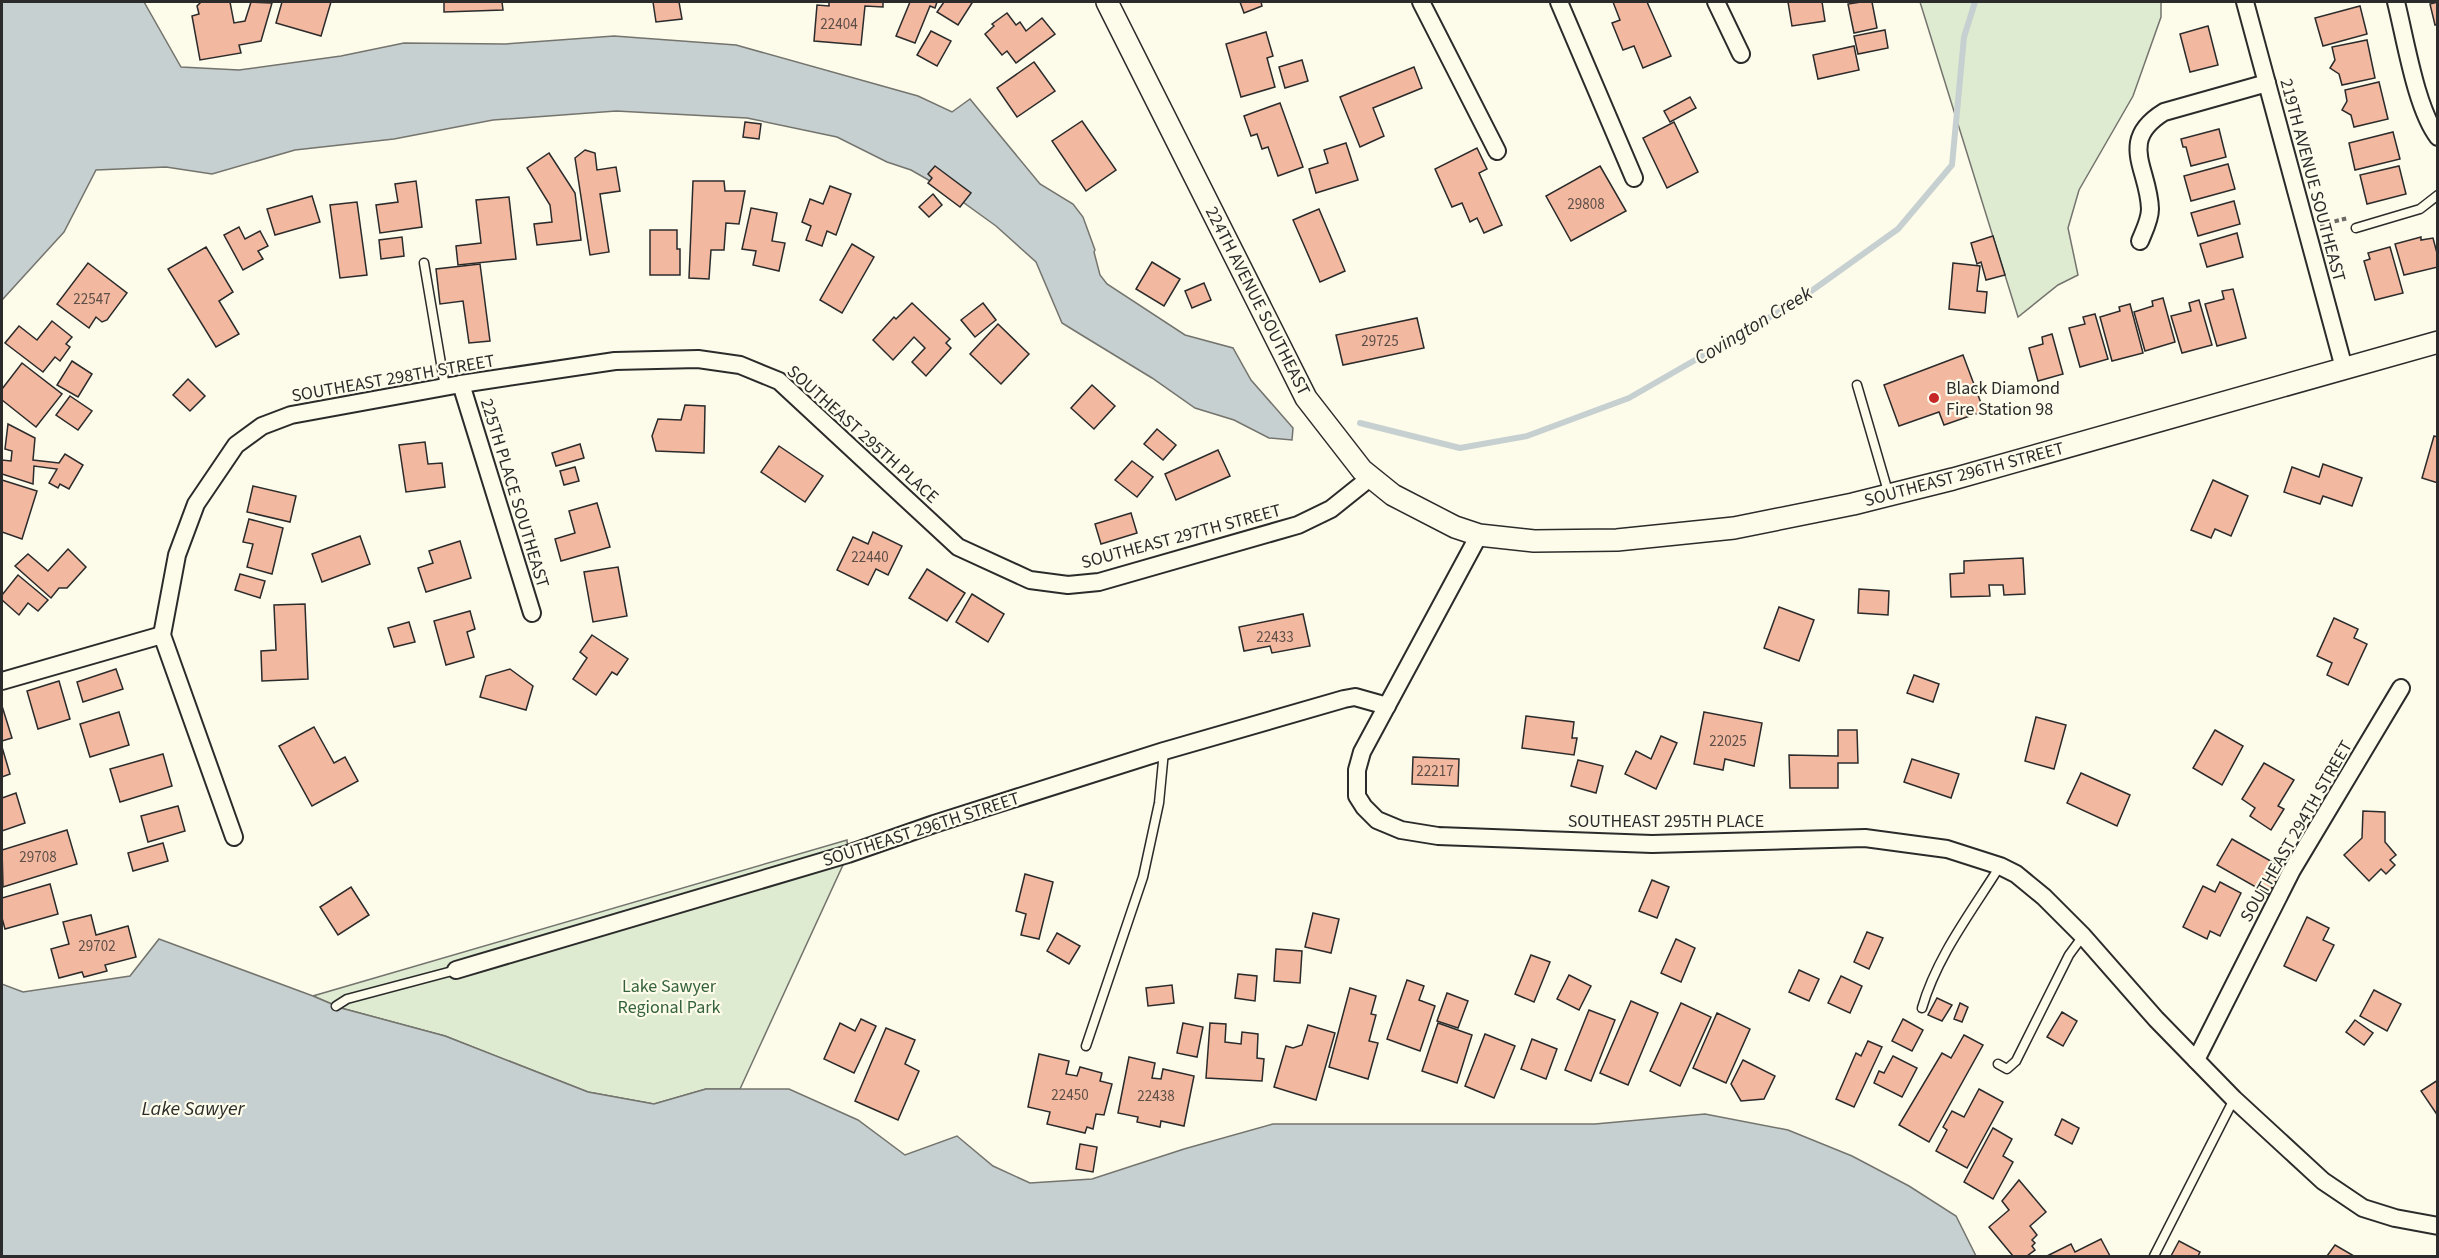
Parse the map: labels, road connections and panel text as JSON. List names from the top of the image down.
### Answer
{
  "streets": {
    "street": [
      "219TH AVENUE SOUTHEAST",
      "224TH AVENUE SOUTHEAST",
      "SOUTHEAST 298TH STREET",
      "SOUTHEAST 295TH PLACE",
      "SOUTHEAST 296TH STREET",
      "225TH PLACE SOUTHEAST",
      "SOUTHEAST 297TH STREET",
      "SOUTHEAST 294TH STREET"
    ]
  },
  "crossings": [
    ["219TH AVENUE SOUTHEAST", "SOUTHEAST 296TH STREET"],
    ["224TH AVENUE SOUTHEAST", "SOUTHEAST 295TH PLACE"],
    ["224TH AVENUE SOUTHEAST", "SOUTHEAST 296TH STREET"],
    ["224TH AVENUE SOUTHEAST", "SOUTHEAST 297TH STREET"],
    ["SOUTHEAST 298TH STREET", "SOUTHEAST 295TH PLACE"],
    ["SOUTHEAST 298TH STREET", "225TH PLACE SOUTHEAST"],
    ["SOUTHEAST 295TH PLACE", "SOUTHEAST 296TH STREET"],
    ["SOUTHEAST 295TH PLACE", "SOUTHEAST 297TH STREET"],
    ["SOUTHEAST 295TH PLACE", "SOUTHEAST 294TH STREET"]
  ],
  "water": ["Covington Creek", "Lake Sawyer"],
  "parks": ["Lake Sawyer Regional Park"],
  "places": ["Black Diamond Fire Station 98"],
  "house_numbers": [
    "22404",
    "29808",
    "22547",
    "29725",
    "22440",
    "22433",
    "22025",
    "22217",
    "29708",
    "29702",
    "22450",
    "22438"
  ]
}
